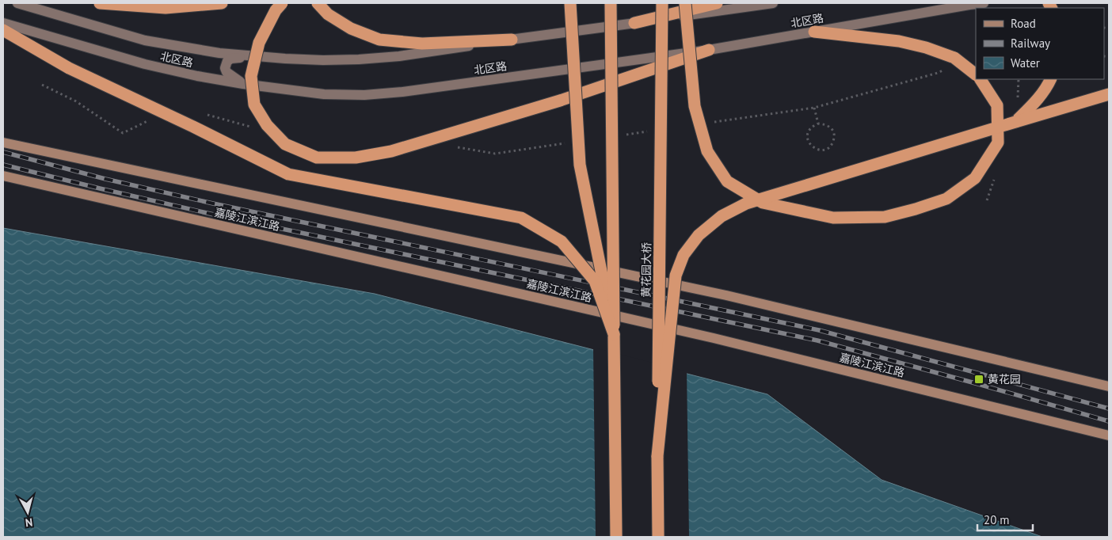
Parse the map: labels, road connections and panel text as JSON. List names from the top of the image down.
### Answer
{
  "streets": {
    "highway": ["黄花园大桥"],
    "main road": ["北区路", "嘉陵江滨江路"]
  },
  "places": {
    "transit": ["黄花园"]
  },
  "legend": ["Road", "Railway", "Water"],
  "scale_bar": "20 m",
  "north": "bottom"
}
